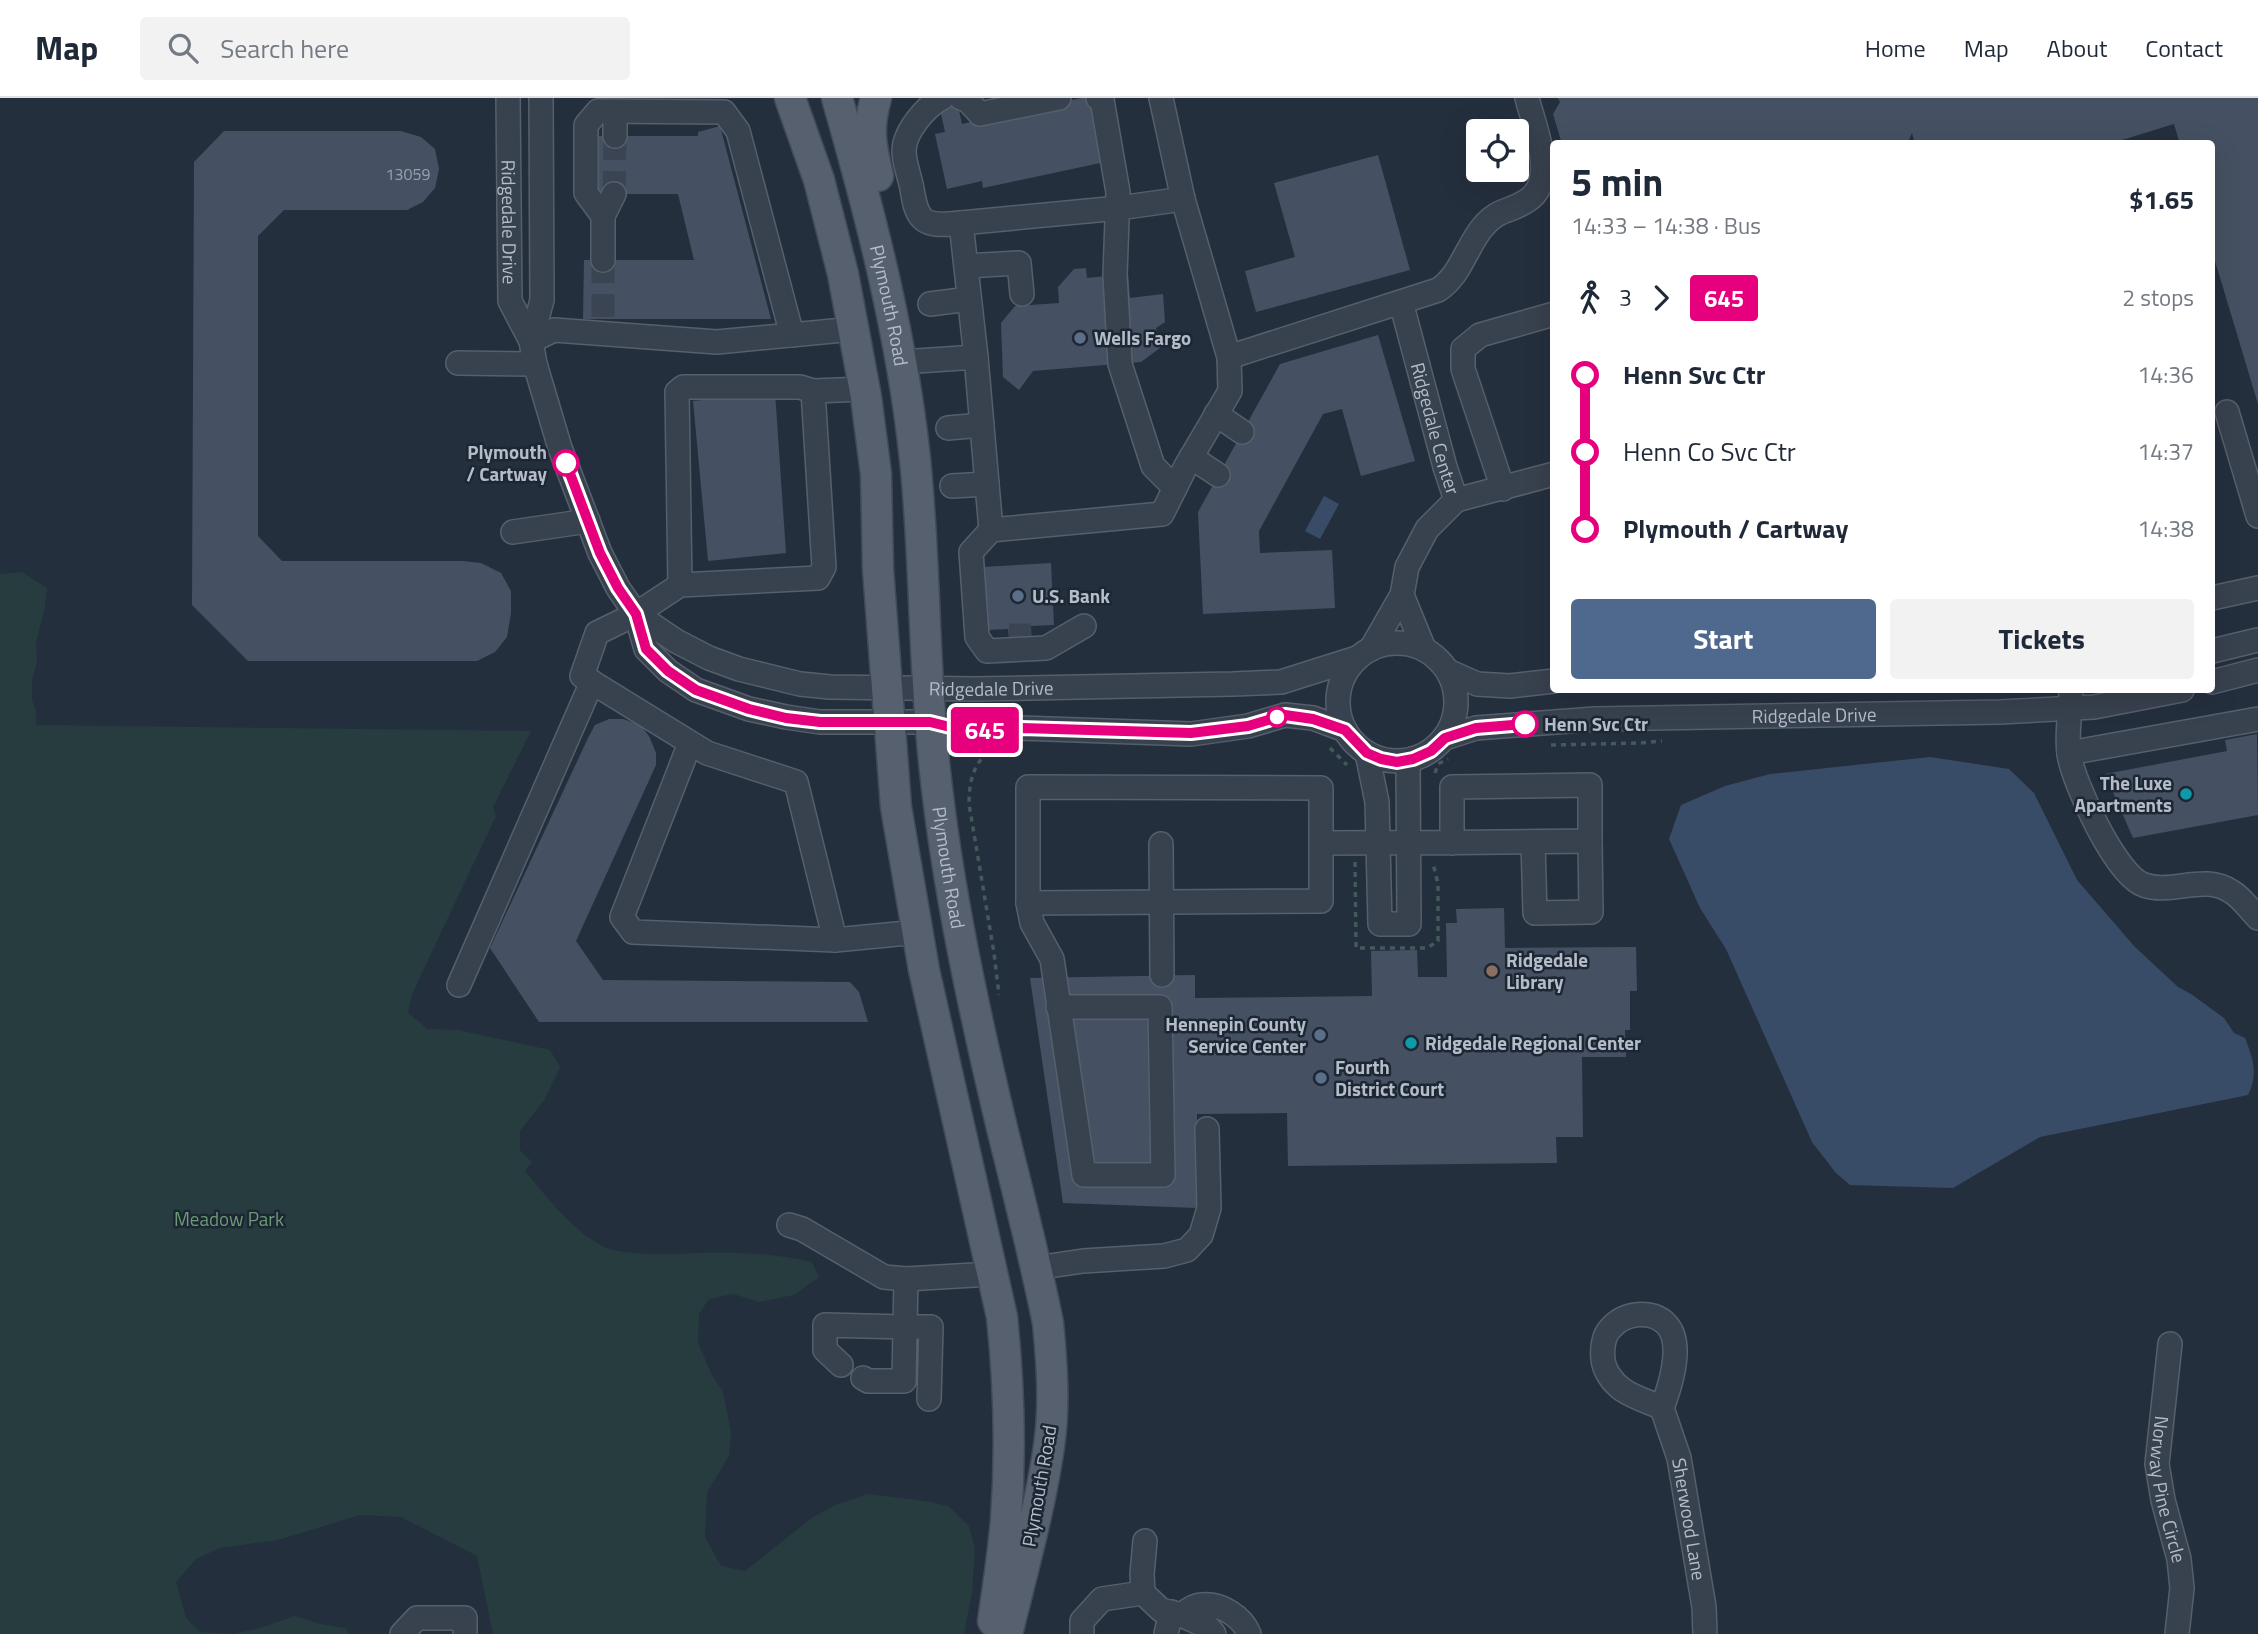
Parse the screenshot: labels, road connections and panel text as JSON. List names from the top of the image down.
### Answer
{
  "streets": {
    "main road": ["Plymouth Road"],
    "street": [
      "Ridgedale Drive",
      "Ridgedale Center",
      "Norway Pine Circle",
      "Sherwood Lane"
    ]
  },
  "crossings": [
    ["Ridgedale Drive", "Plymouth Road"]
  ],
  "parks": ["Meadow Park"],
  "places": [
    "Wells Fargo",
    "Plymouth / Cartway",
    "U.S. Bank",
    "Henn Svc Ctr",
    "The Luxe Apartments",
    "Ridgedale Library",
    "Hennepin County Service Center",
    "Ridgedale Regional Center",
    "Fourth District Court"
  ],
  "lines": ["bus line 645"],
  "house_numbers": ["13059"],
  "page": {
    "header": "Map",
    "search": "Search here",
    "nav": [
      "Home",
      "Map",
      "About",
      "Contact"
    ],
    "on_map": "645",
    "heading": ["5 min", "14:33 – 14:38 · Bus", "$1.65"],
    "legs": ["3", "645", "2 stops"],
    "list": [
      {
        "name": "Henn Svc Ctr",
        "value": "14:36"
      },
      {
        "name": "Henn Co Svc Ctr",
        "value": "14:37"
      },
      {
        "name": "Plymouth / Cartway",
        "value": "14:38"
      }
    ],
    "buttons": ["Start", "Tickets"]
  }
}
